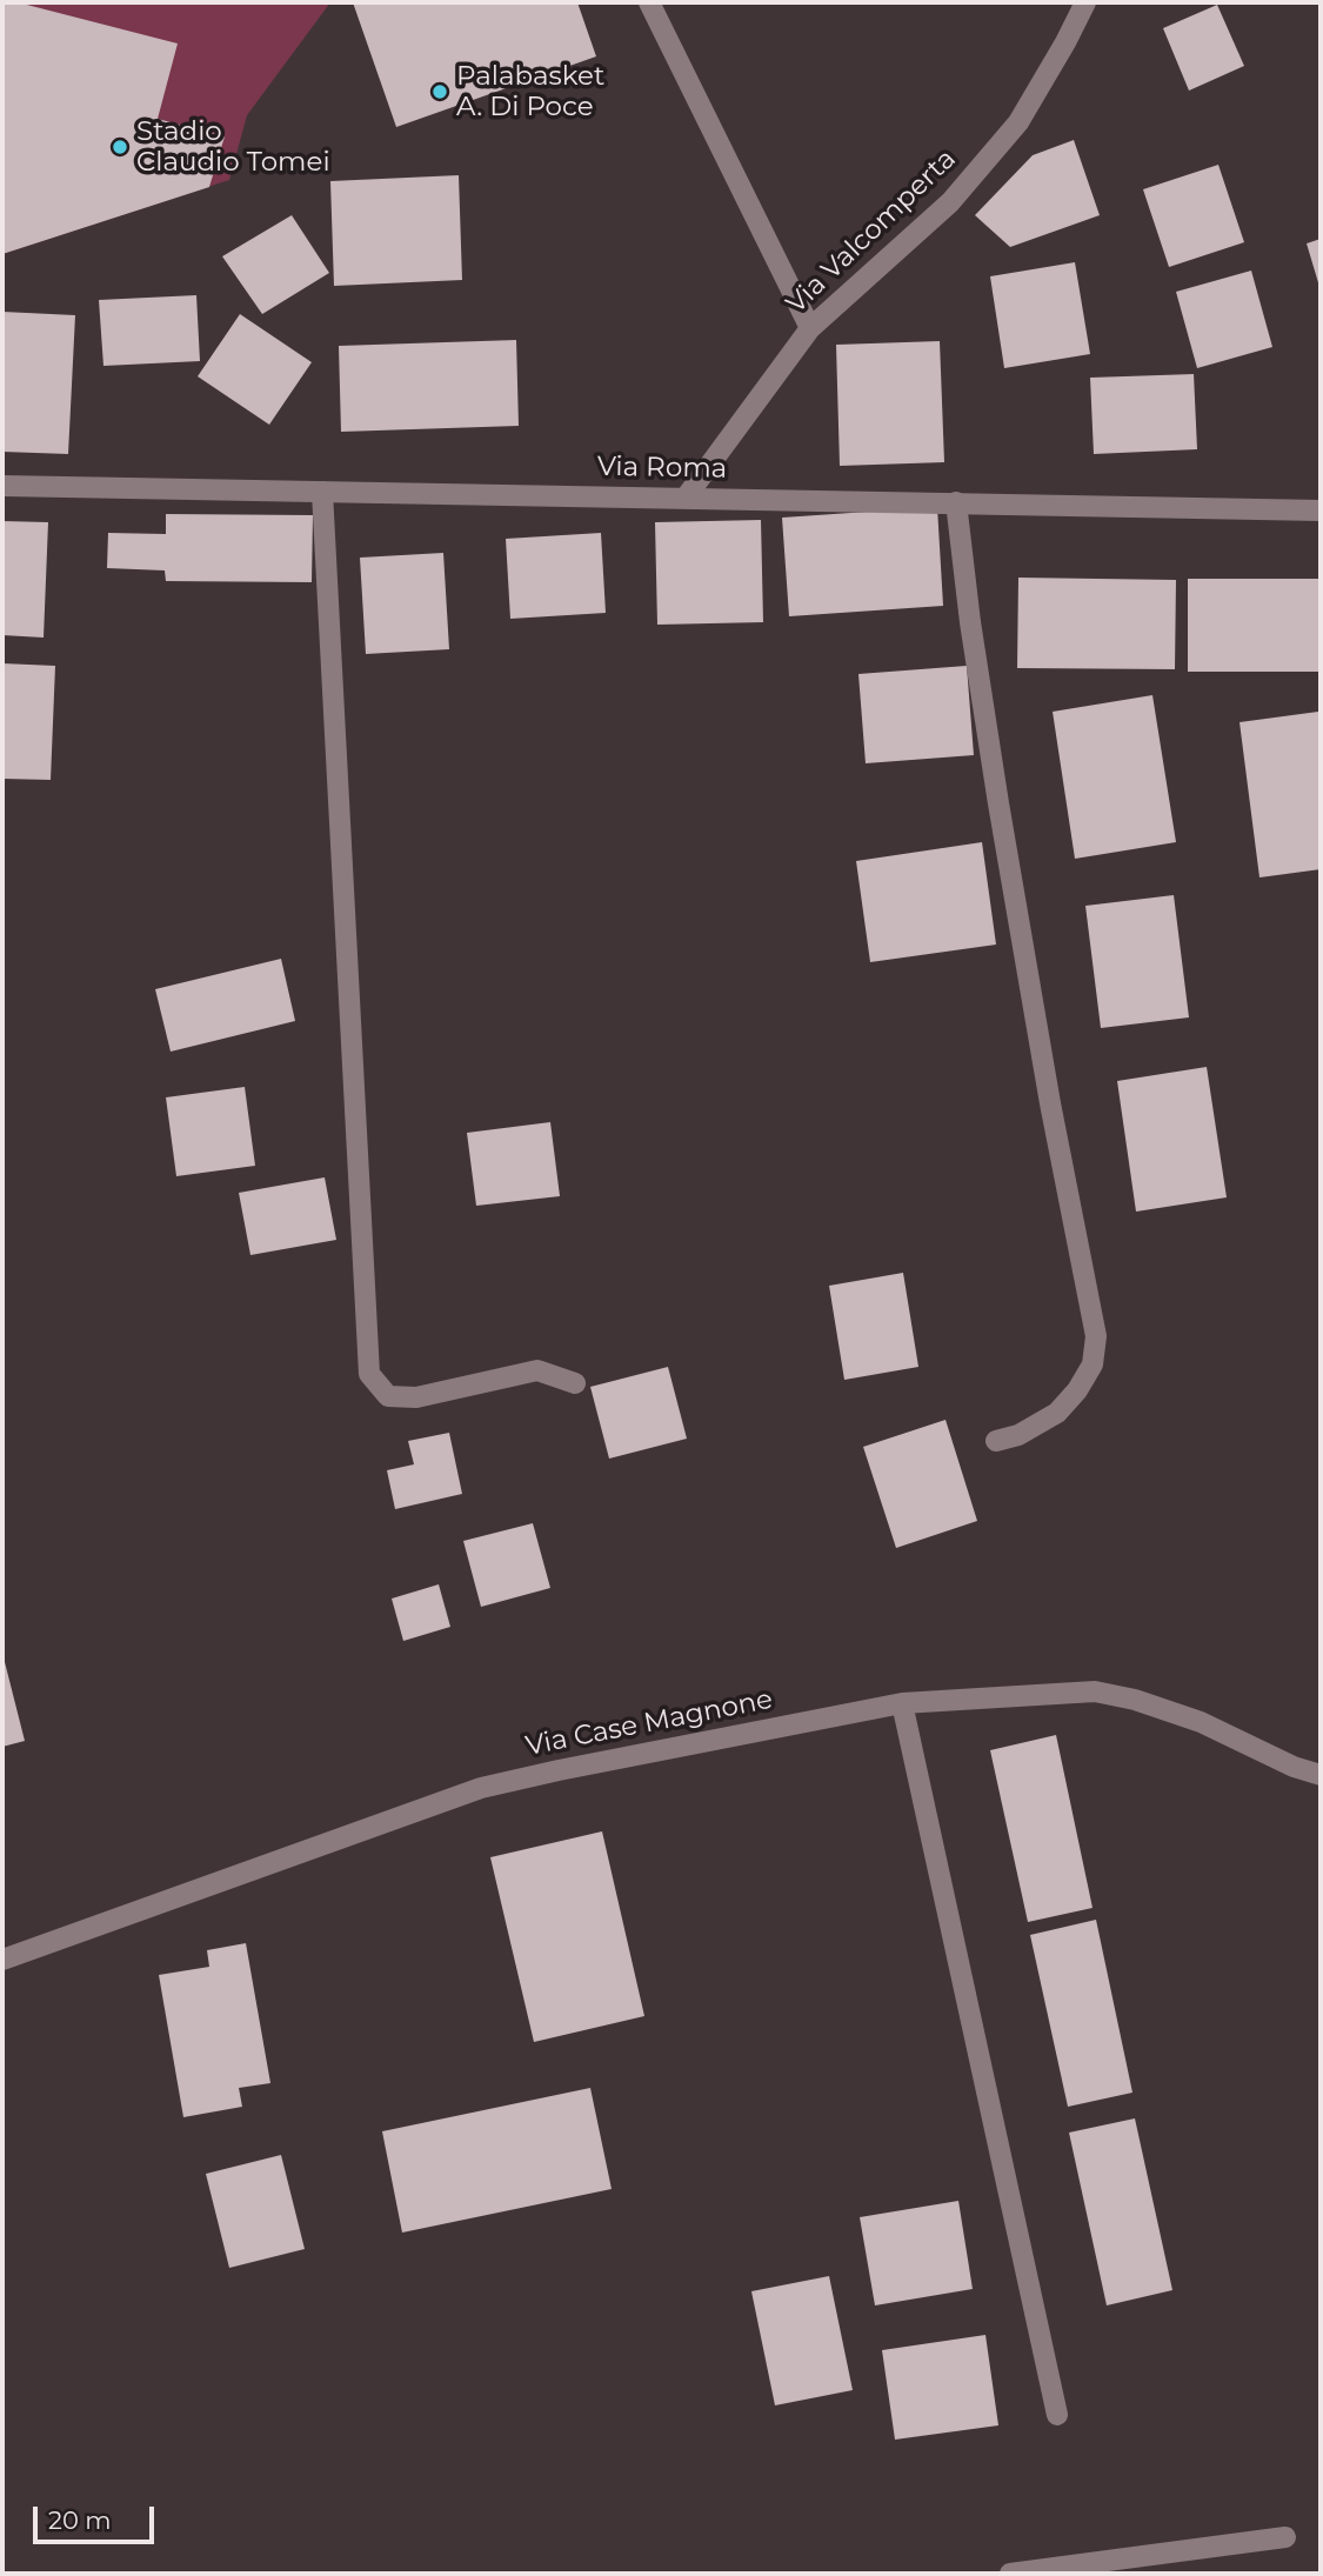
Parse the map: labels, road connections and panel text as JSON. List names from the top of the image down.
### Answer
{
  "streets": {
    "street": ["Via Valcomperta", "Via Roma", "Via Case Magnone"]
  },
  "crossings": [
    ["Via Valcomperta", "Via Roma"]
  ],
  "places": ["Palabasket A. Di Poce", "Stadio Claudio Tomei"],
  "scale_bar": "20 m"
}
